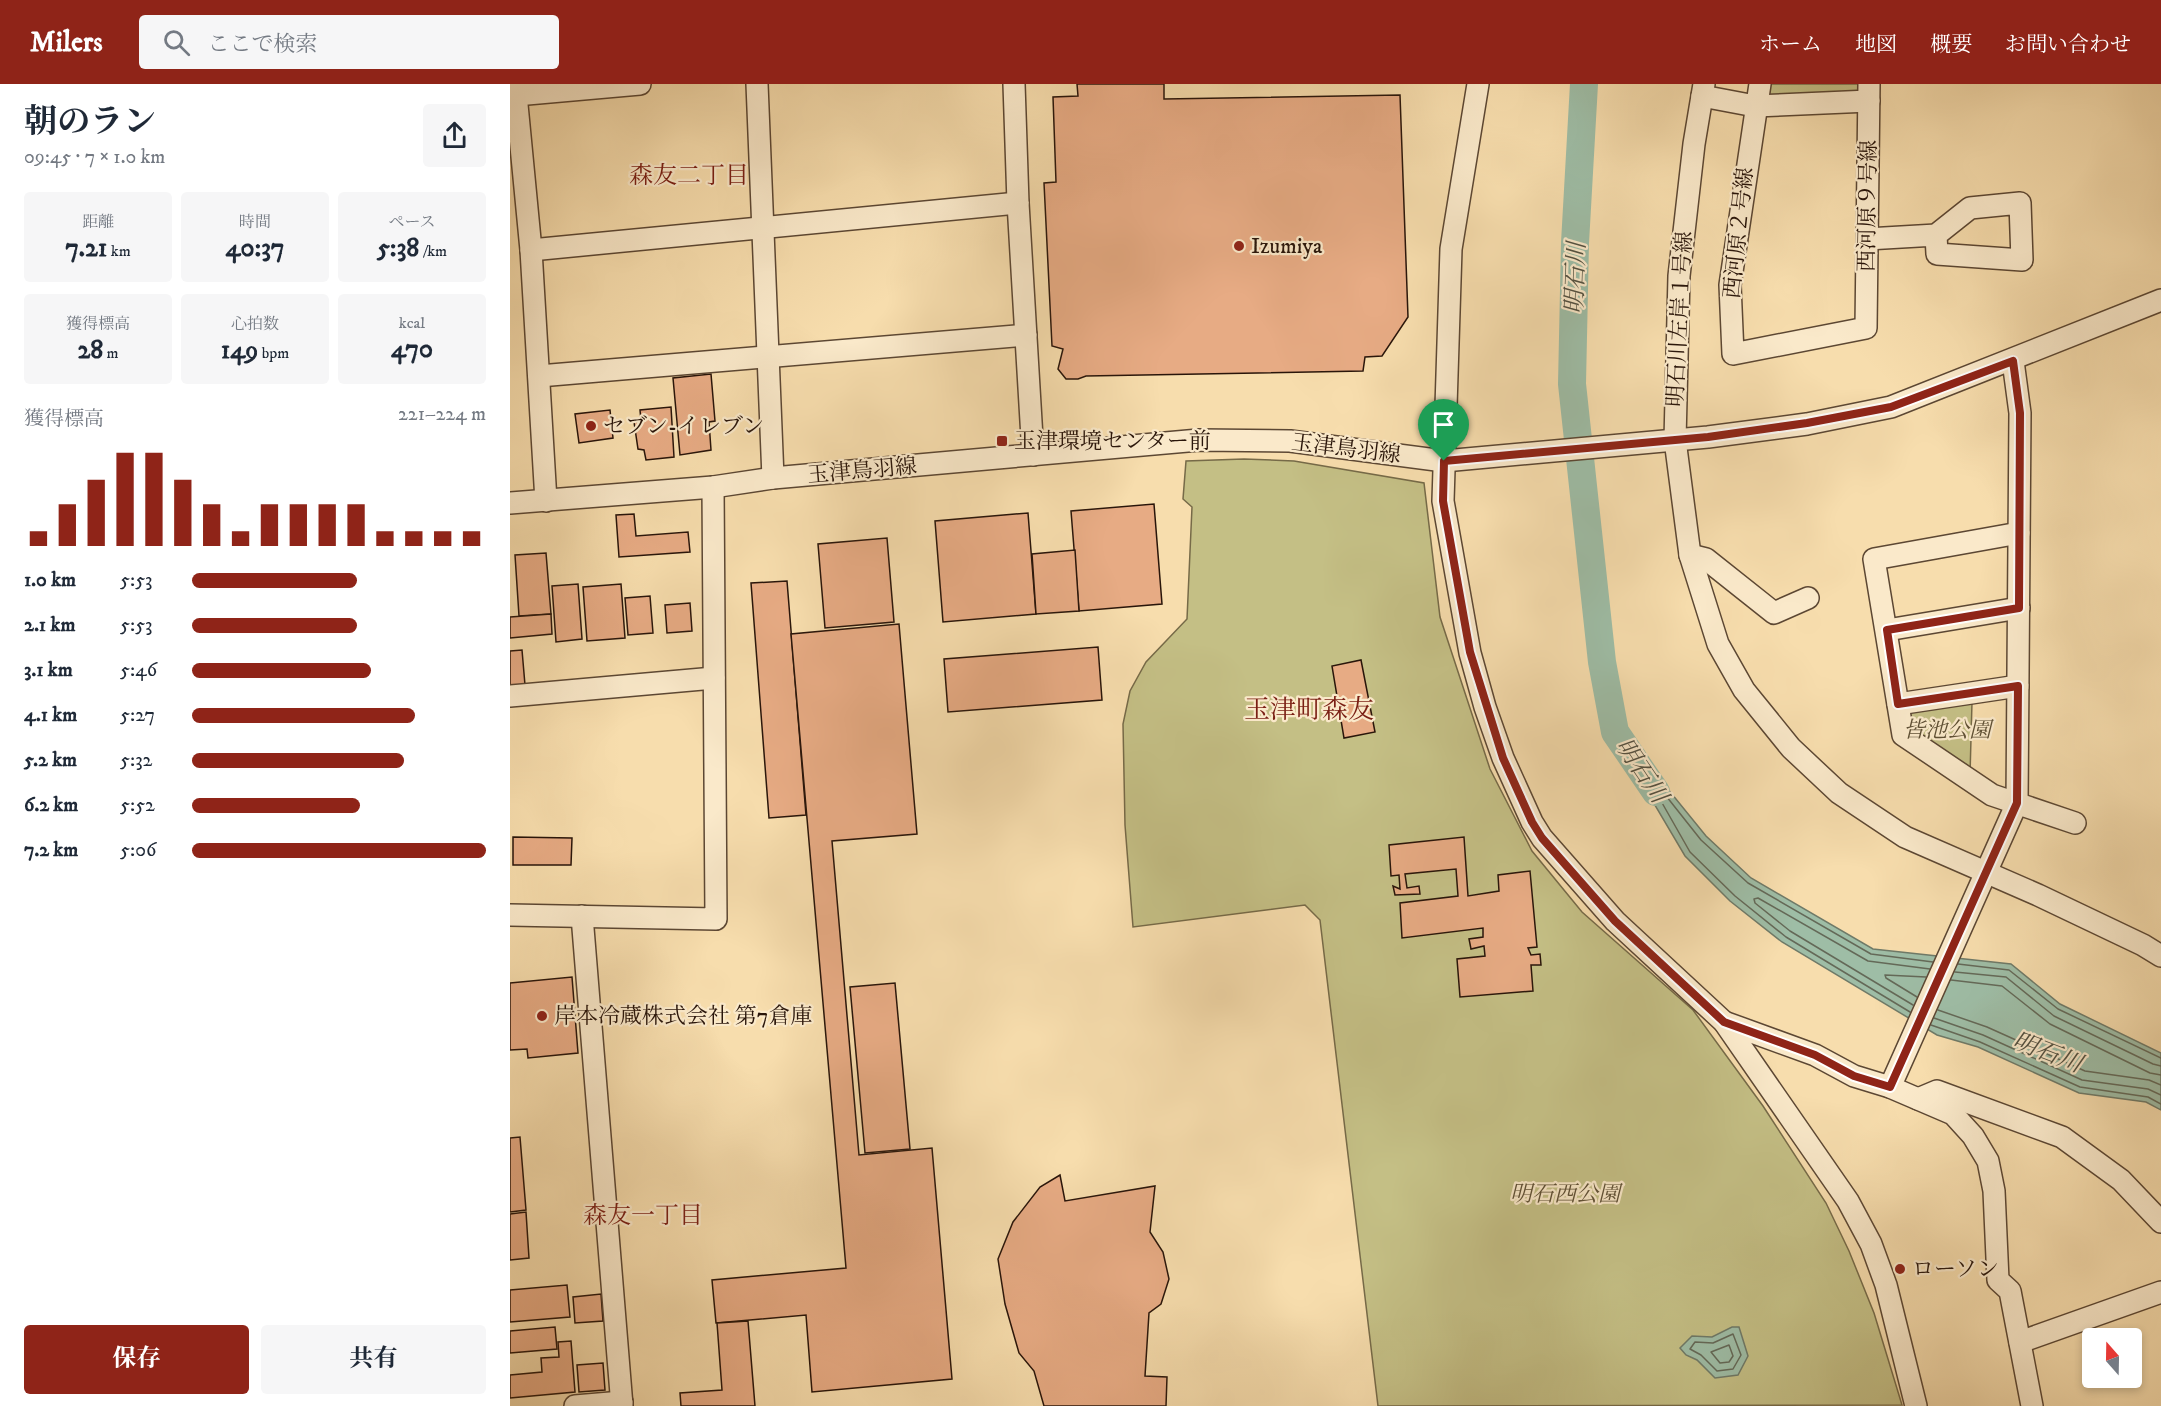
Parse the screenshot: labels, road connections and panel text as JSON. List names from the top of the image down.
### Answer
{
  "streets": {
    "street": [
      "西河原９号線",
      "西河原２号線",
      "明石川左岸１号線",
      "玉津鳥羽線"
    ]
  },
  "crossings": [
    ["西河原９号線", "西河原２号線"],
    ["明石川左岸１号線", "玉津鳥羽線"]
  ],
  "districts": ["森友二丁目", "玉津町森友", "森友一丁目"],
  "water": ["明石川"],
  "parks": ["皆池公園", "明石西公園"],
  "places": {
    "other": [
      "Izumiya",
      "セブン-イレブン",
      "岸本冷蔵株式会社 第7倉庫",
      "ローソン"
    ],
    "transit": ["玉津環境センター前"]
  },
  "north": "top",
  "page": {
    "header": "Milers",
    "search": "ここで検索",
    "nav": [
      "ホーム",
      "地図",
      "概要",
      "お問い合わせ"
    ],
    "heading": ["朝のラン", "09:45 · 7 × 1.0 km"],
    "stats": [
      ["距離", "7.21 km"],
      ["時間", "40:37"],
      ["ペース", "5:38 /km"],
      ["獲得標高", "28 m"],
      ["心拍数", "149 bpm"],
      ["kcal", "470"]
    ],
    "chart": ["獲得標高", "221–224 m"],
    "list": [
      {
        "name": "1.0 km",
        "note": "5:53"
      },
      {
        "name": "2.1 km",
        "note": "5:53"
      },
      {
        "name": "3.1 km",
        "note": "5:46"
      },
      {
        "name": "4.1 km",
        "note": "5:27"
      },
      {
        "name": "5.2 km",
        "note": "5:32"
      },
      {
        "name": "6.2 km",
        "note": "5:52"
      },
      {
        "name": "7.2 km",
        "note": "5:06"
      }
    ],
    "buttons": ["保存", "共有"]
  }
}
